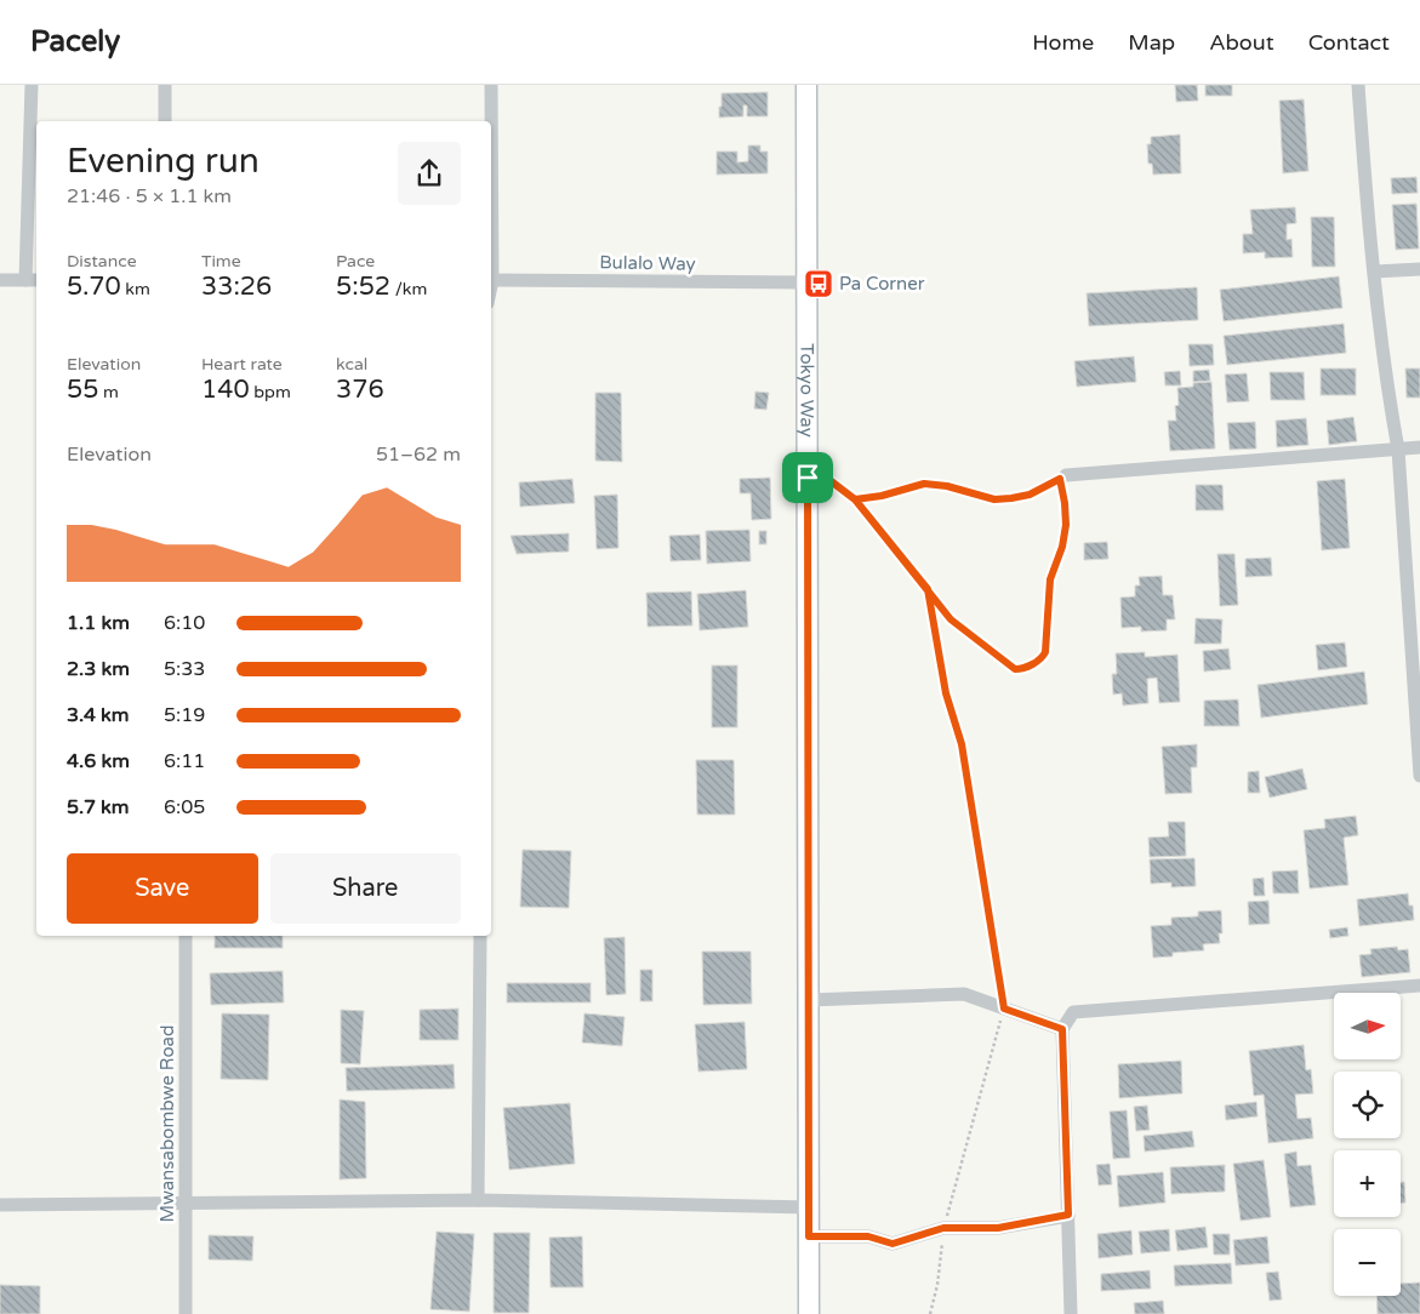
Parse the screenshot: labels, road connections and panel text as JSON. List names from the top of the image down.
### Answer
{
  "streets": {
    "street": ["Bulalo Way", "Tokyo Way", "Mwansabombwe Road"]
  },
  "crossings": [
    ["Bulalo Way", "Tokyo Way"]
  ],
  "places": {
    "bus stop": ["Pa Corner"]
  },
  "north": "right",
  "page": {
    "header": "Pacely",
    "nav": [
      "Home",
      "Map",
      "About",
      "Contact"
    ],
    "heading": ["Evening run", "21:46 · 5 × 1.1 km"],
    "stats": [
      ["Distance", "5.70 km"],
      ["Time", "33:26"],
      ["Pace", "5:52 /km"],
      ["Elevation", "55 m"],
      ["Heart rate", "140 bpm"],
      ["kcal", "376"]
    ],
    "chart": ["Elevation", "51–62 m"],
    "list": [
      {
        "name": "1.1 km",
        "note": "6:10"
      },
      {
        "name": "2.3 km",
        "note": "5:33"
      },
      {
        "name": "3.4 km",
        "note": "5:19"
      },
      {
        "name": "4.6 km",
        "note": "6:11"
      },
      {
        "name": "5.7 km",
        "note": "6:05"
      }
    ],
    "buttons": ["Save", "Share"],
    "map_buttons": ["+", "−"]
  }
}
